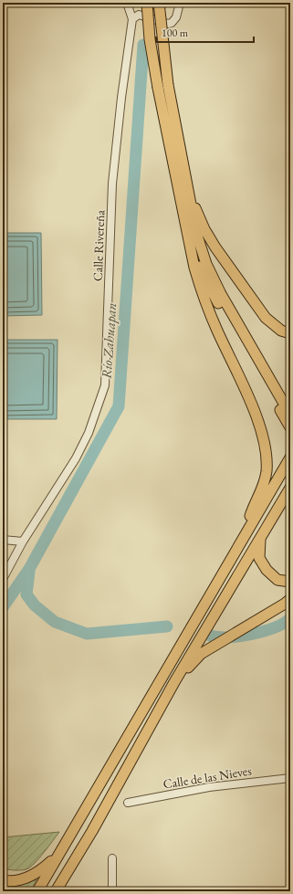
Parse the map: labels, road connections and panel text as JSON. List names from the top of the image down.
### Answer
{
  "streets": {
    "street": ["Calle Rivereña", "Calle de las Nieves"]
  },
  "water": ["Río Zahuapan"],
  "scale_bar": "100 m"
}
